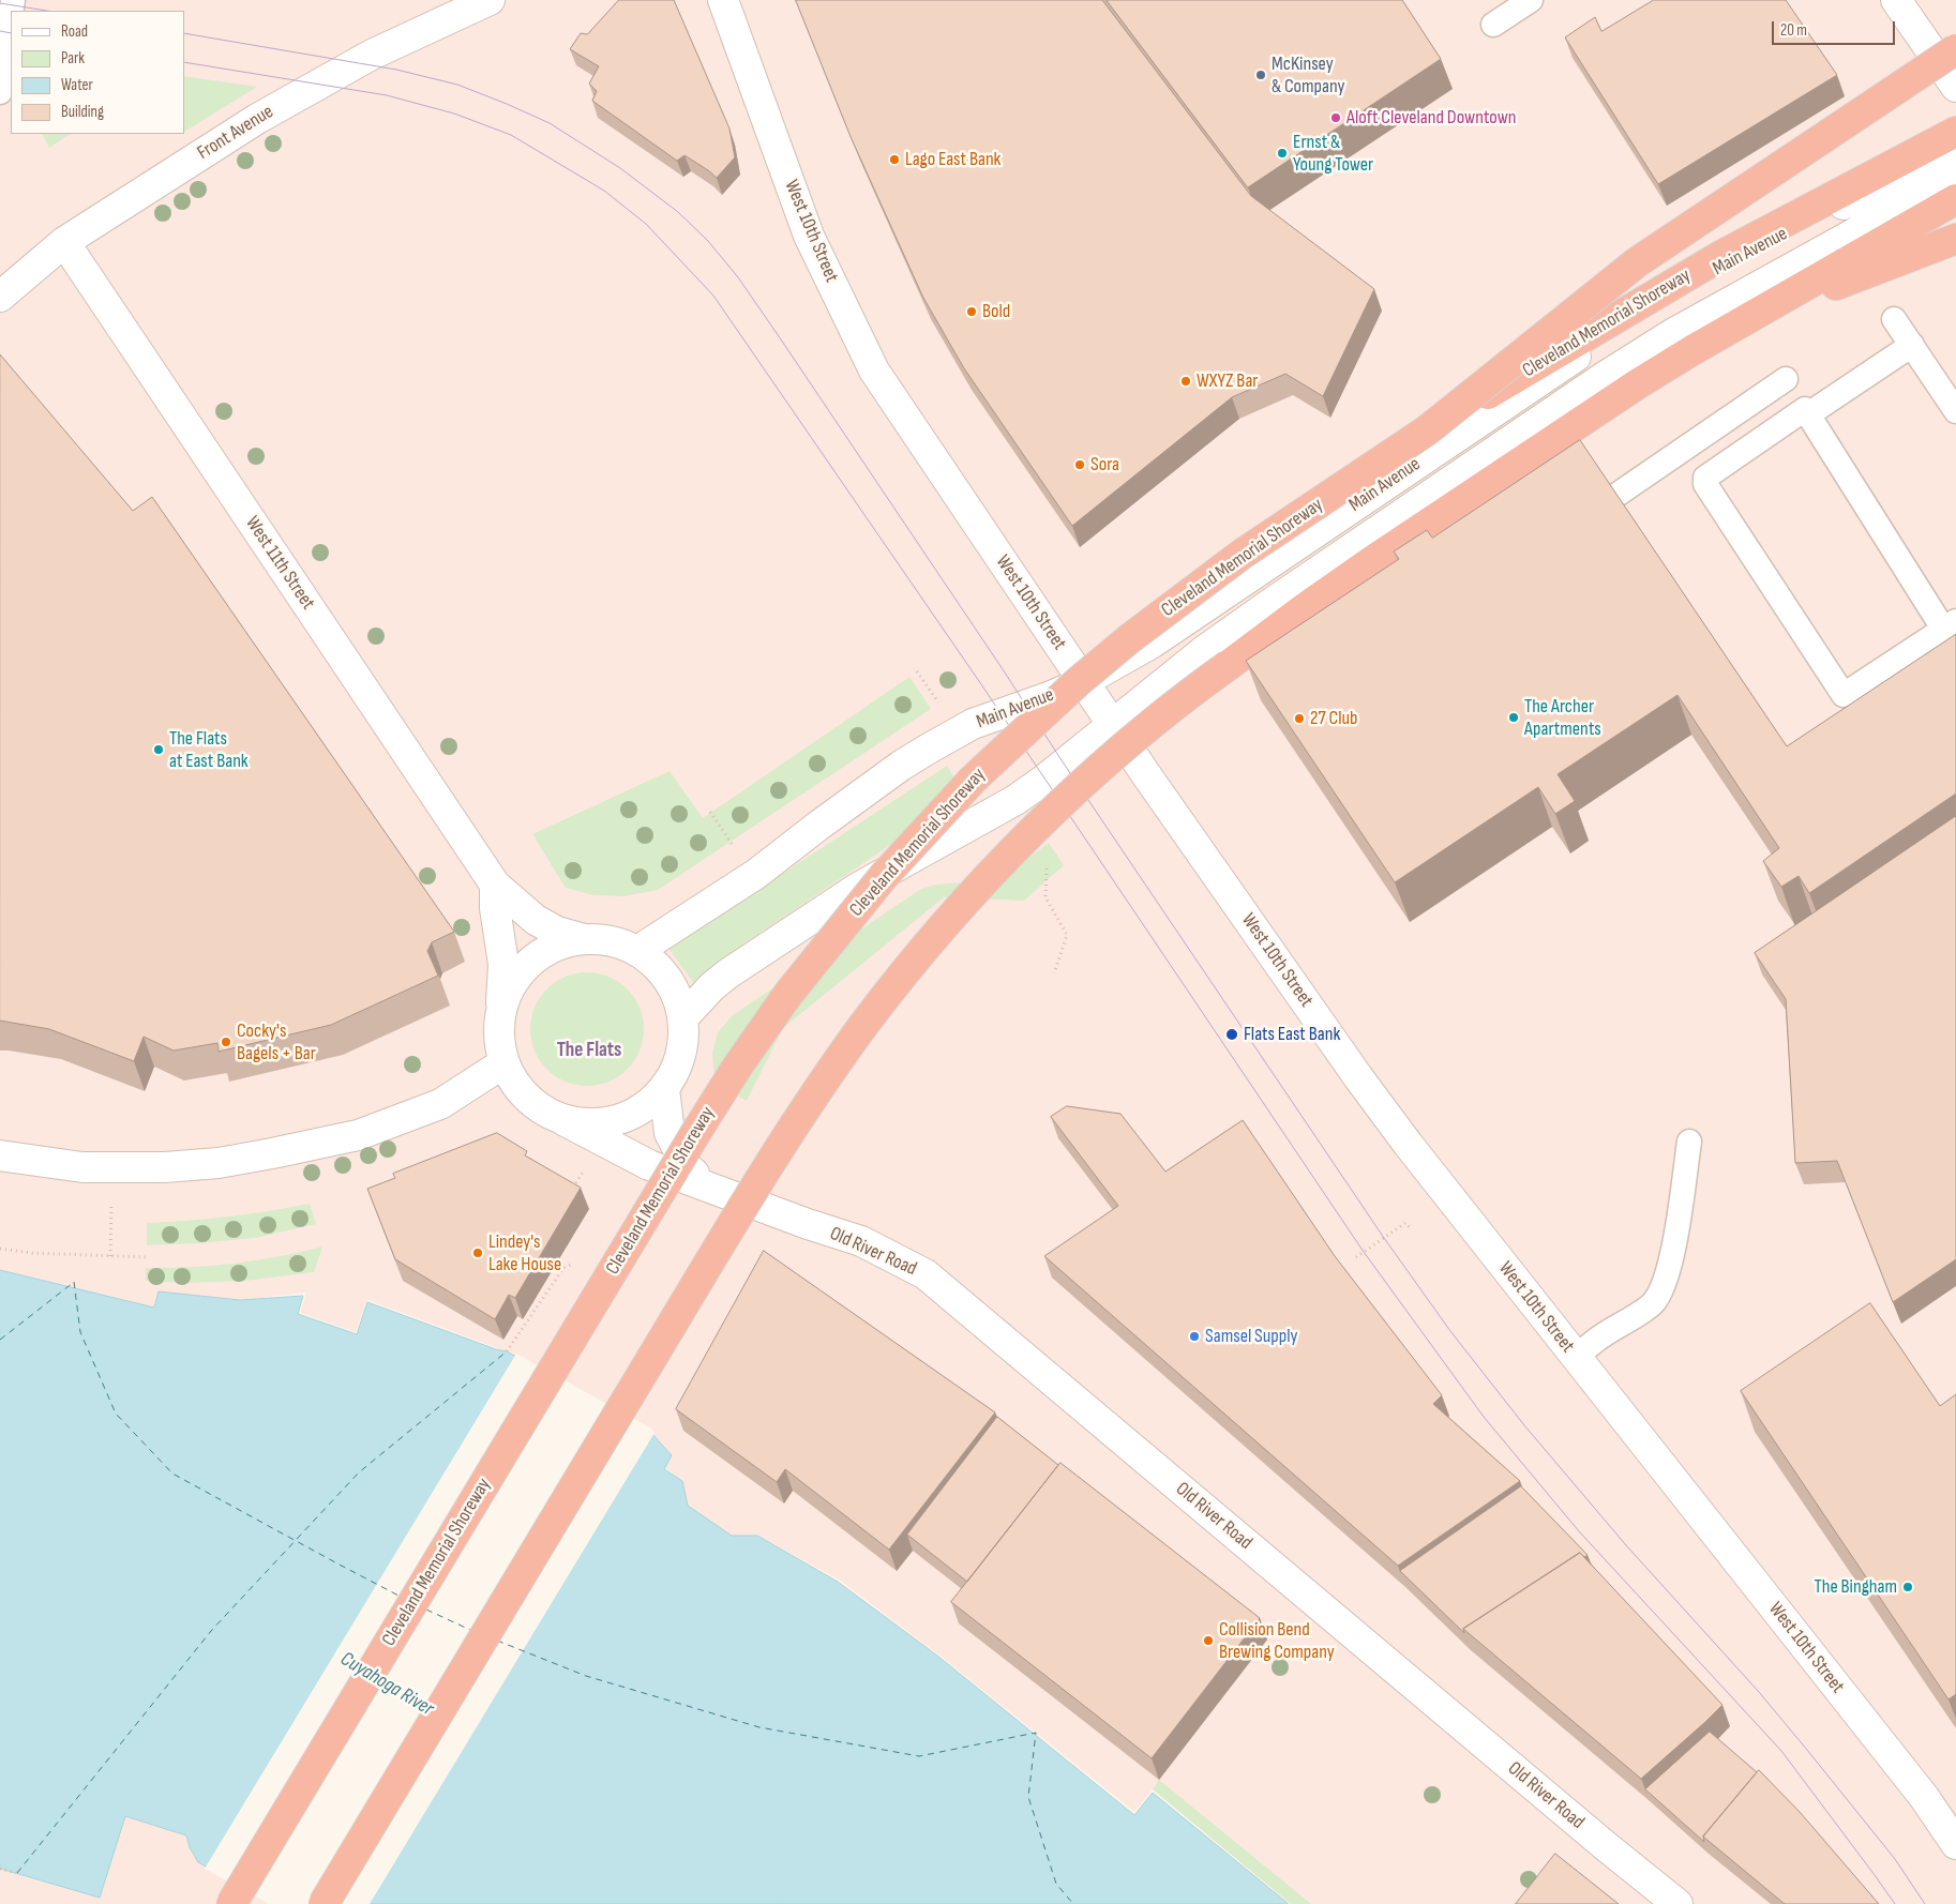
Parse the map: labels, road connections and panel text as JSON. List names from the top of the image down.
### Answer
{
  "streets": {
    "highway": ["Cleveland Memorial Shoreway"],
    "street": [
      "Front Avenue",
      "West 10th Street",
      "Main Avenue",
      "West 11th Street",
      "Old River Road"
    ]
  },
  "crossings": [
    ["Front Avenue", "West 11th Street"],
    ["West 10th Street", "Main Avenue"],
    ["Main Avenue", "West 11th Street"],
    ["Main Avenue", "Old River Road"],
    ["West 11th Street", "Old River Road"]
  ],
  "districts": ["The Flats"],
  "water": ["Cuyahoga River"],
  "places": [
    "McKinsey & Company",
    "Aloft Cleveland Downtown",
    "Ernst & Young Tower",
    "Lago East Bank",
    "Bold",
    "WXYZ Bar",
    "Sora",
    "The Archer Apartments",
    "27 Club",
    "The Flats at East Bank",
    "Flats East Bank",
    "Cocky's Bagels + Bar",
    "Lindey's Lake House",
    "Samsel Supply",
    "The Bingham",
    "Collision Bend Brewing Company"
  ],
  "legend": [
    "Road",
    "Park",
    "Water",
    "Building"
  ],
  "scale_bar": "20 m"
}
